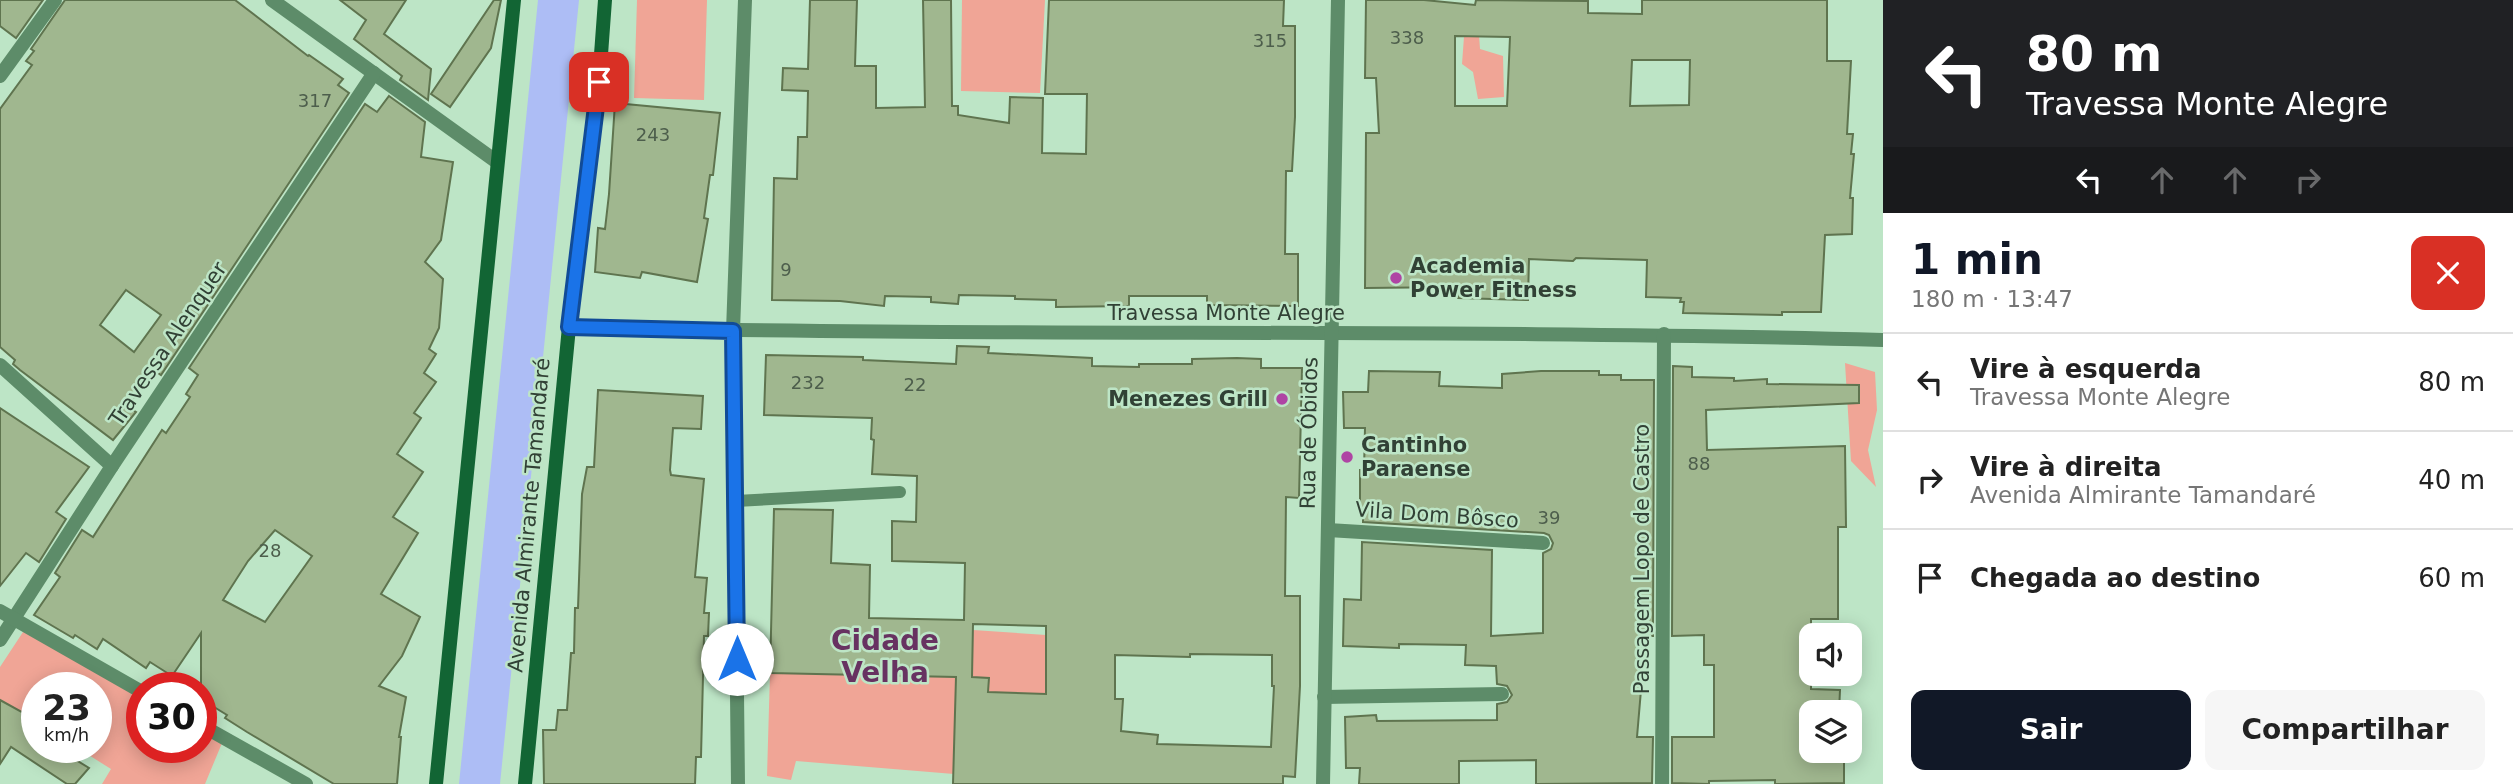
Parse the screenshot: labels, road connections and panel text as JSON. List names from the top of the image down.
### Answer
{
  "streets": {
    "main road": ["Avenida Almirante Tamandaré"],
    "street": [
      "Travessa Monte Alegre",
      "Travessa Alenquer",
      "Rua de Óbidos",
      "Vila Dom Bôsco",
      "Passagem Lopo de Castro"
    ]
  },
  "crossings": [
    ["Travessa Monte Alegre", "Rua de Óbidos"],
    ["Travessa Monte Alegre", "Avenida Almirante Tamandaré"],
    ["Travessa Monte Alegre", "Passagem Lopo de Castro"],
    ["Rua de Óbidos", "Vila Dom Bôsco"]
  ],
  "districts": ["Cidade Velha"],
  "places": ["Academia Power Fitness", "Menezes Grill", "Cantinho Paraense"],
  "house_numbers": [
    "338",
    "315",
    "317",
    "243",
    "9",
    "232",
    "22",
    "88",
    "39",
    "28"
  ],
  "page": {
    "turn": ["80 m", "Travessa Monte Alegre"],
    "heading": ["1 min", "180 m · 13:47"],
    "list": [
      {
        "name": "Vire à esquerda",
        "note": "Travessa Monte Alegre",
        "value": "80 m"
      },
      {
        "name": "Vire à direita",
        "note": "Avenida Almirante Tamandaré",
        "value": "40 m"
      },
      {
        "name": "Chegada ao destino",
        "value": "60 m"
      }
    ],
    "speed": "23 km/h",
    "limit": "30",
    "buttons": ["Sair", "Compartilhar"]
  }
}
